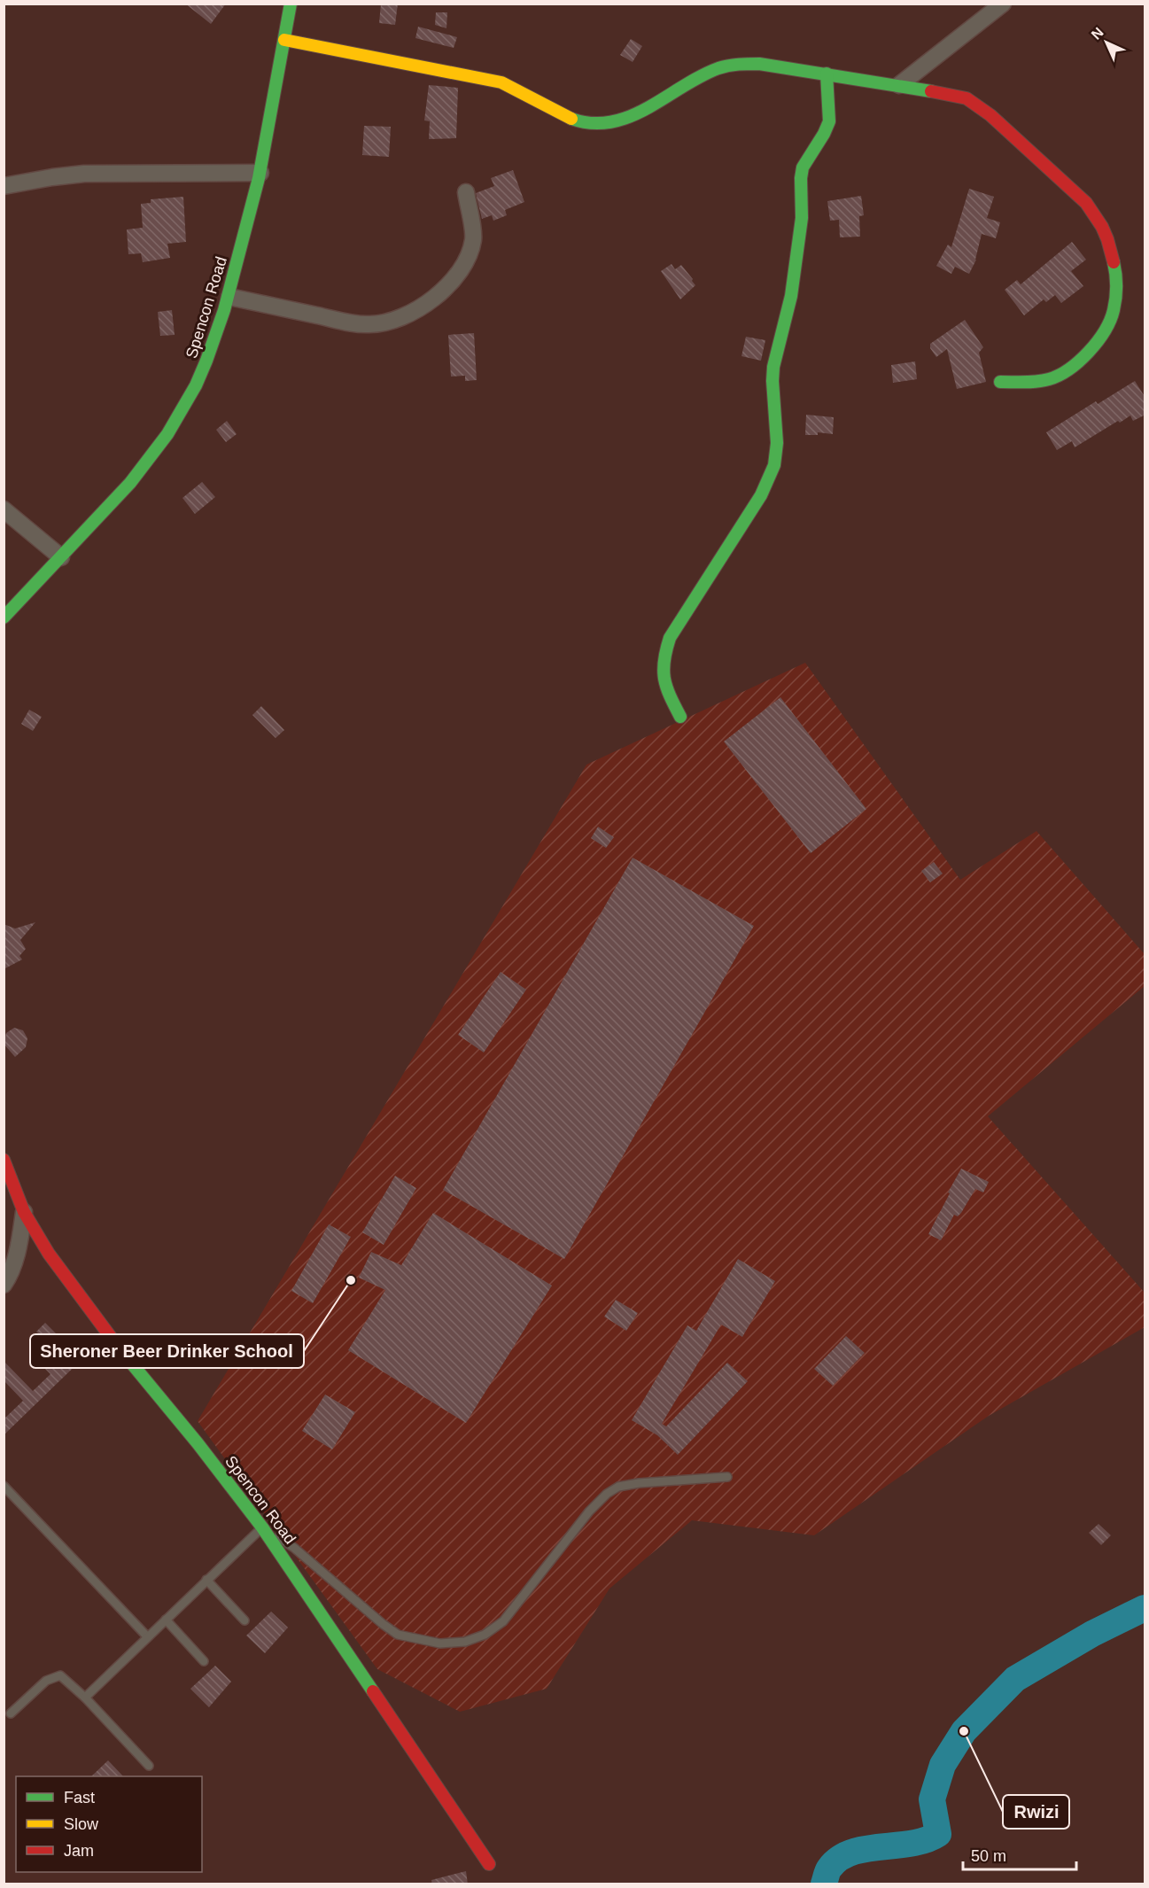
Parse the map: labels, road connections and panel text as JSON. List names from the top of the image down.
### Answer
{
  "streets": {
    "street": ["Spencon Road"]
  },
  "places": ["Sheroner Beer Drinker School", "Rwizi"],
  "legend": ["Fast", "Slow", "Jam"],
  "scale_bar": "50 m",
  "north": "top left"
}
